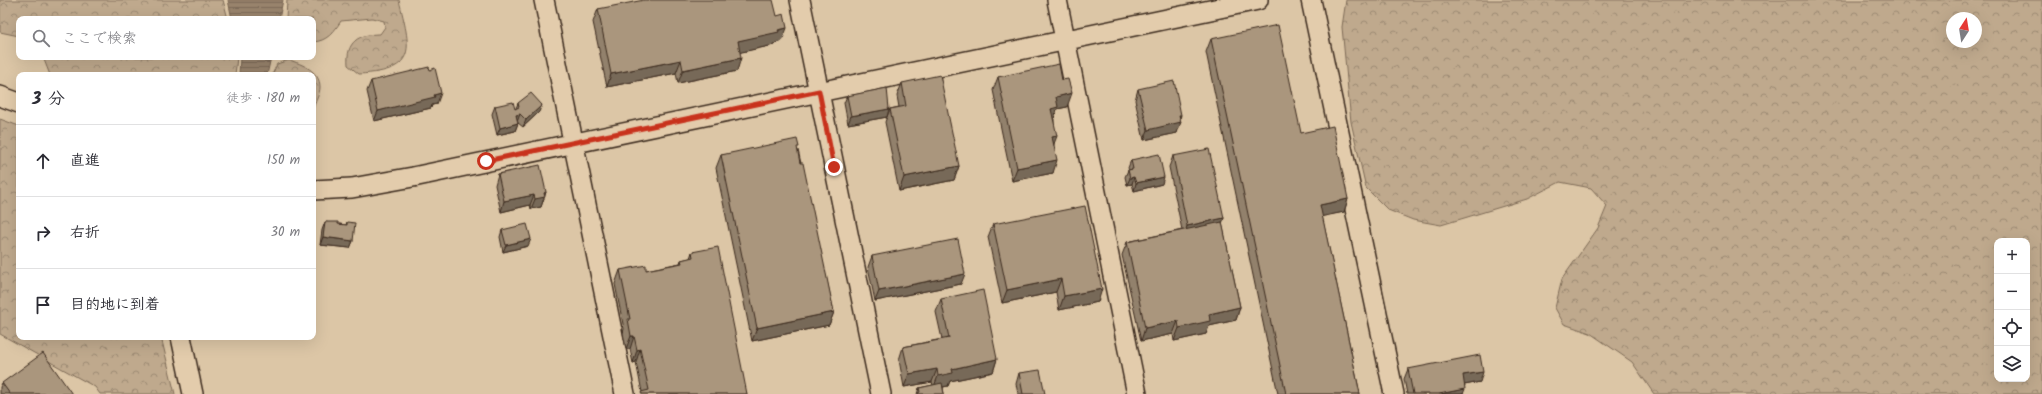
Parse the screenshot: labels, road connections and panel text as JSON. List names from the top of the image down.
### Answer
{
  "north": "top",
  "page": {
    "search": "ここで検索",
    "heading": ["3 分", "徒歩 · 180 m"],
    "list": [
      ["直進", "150 m"],
      ["右折", "30 m"],
      "目的地に到着"
    ],
    "map_buttons": ["+", "−"]
  }
}
